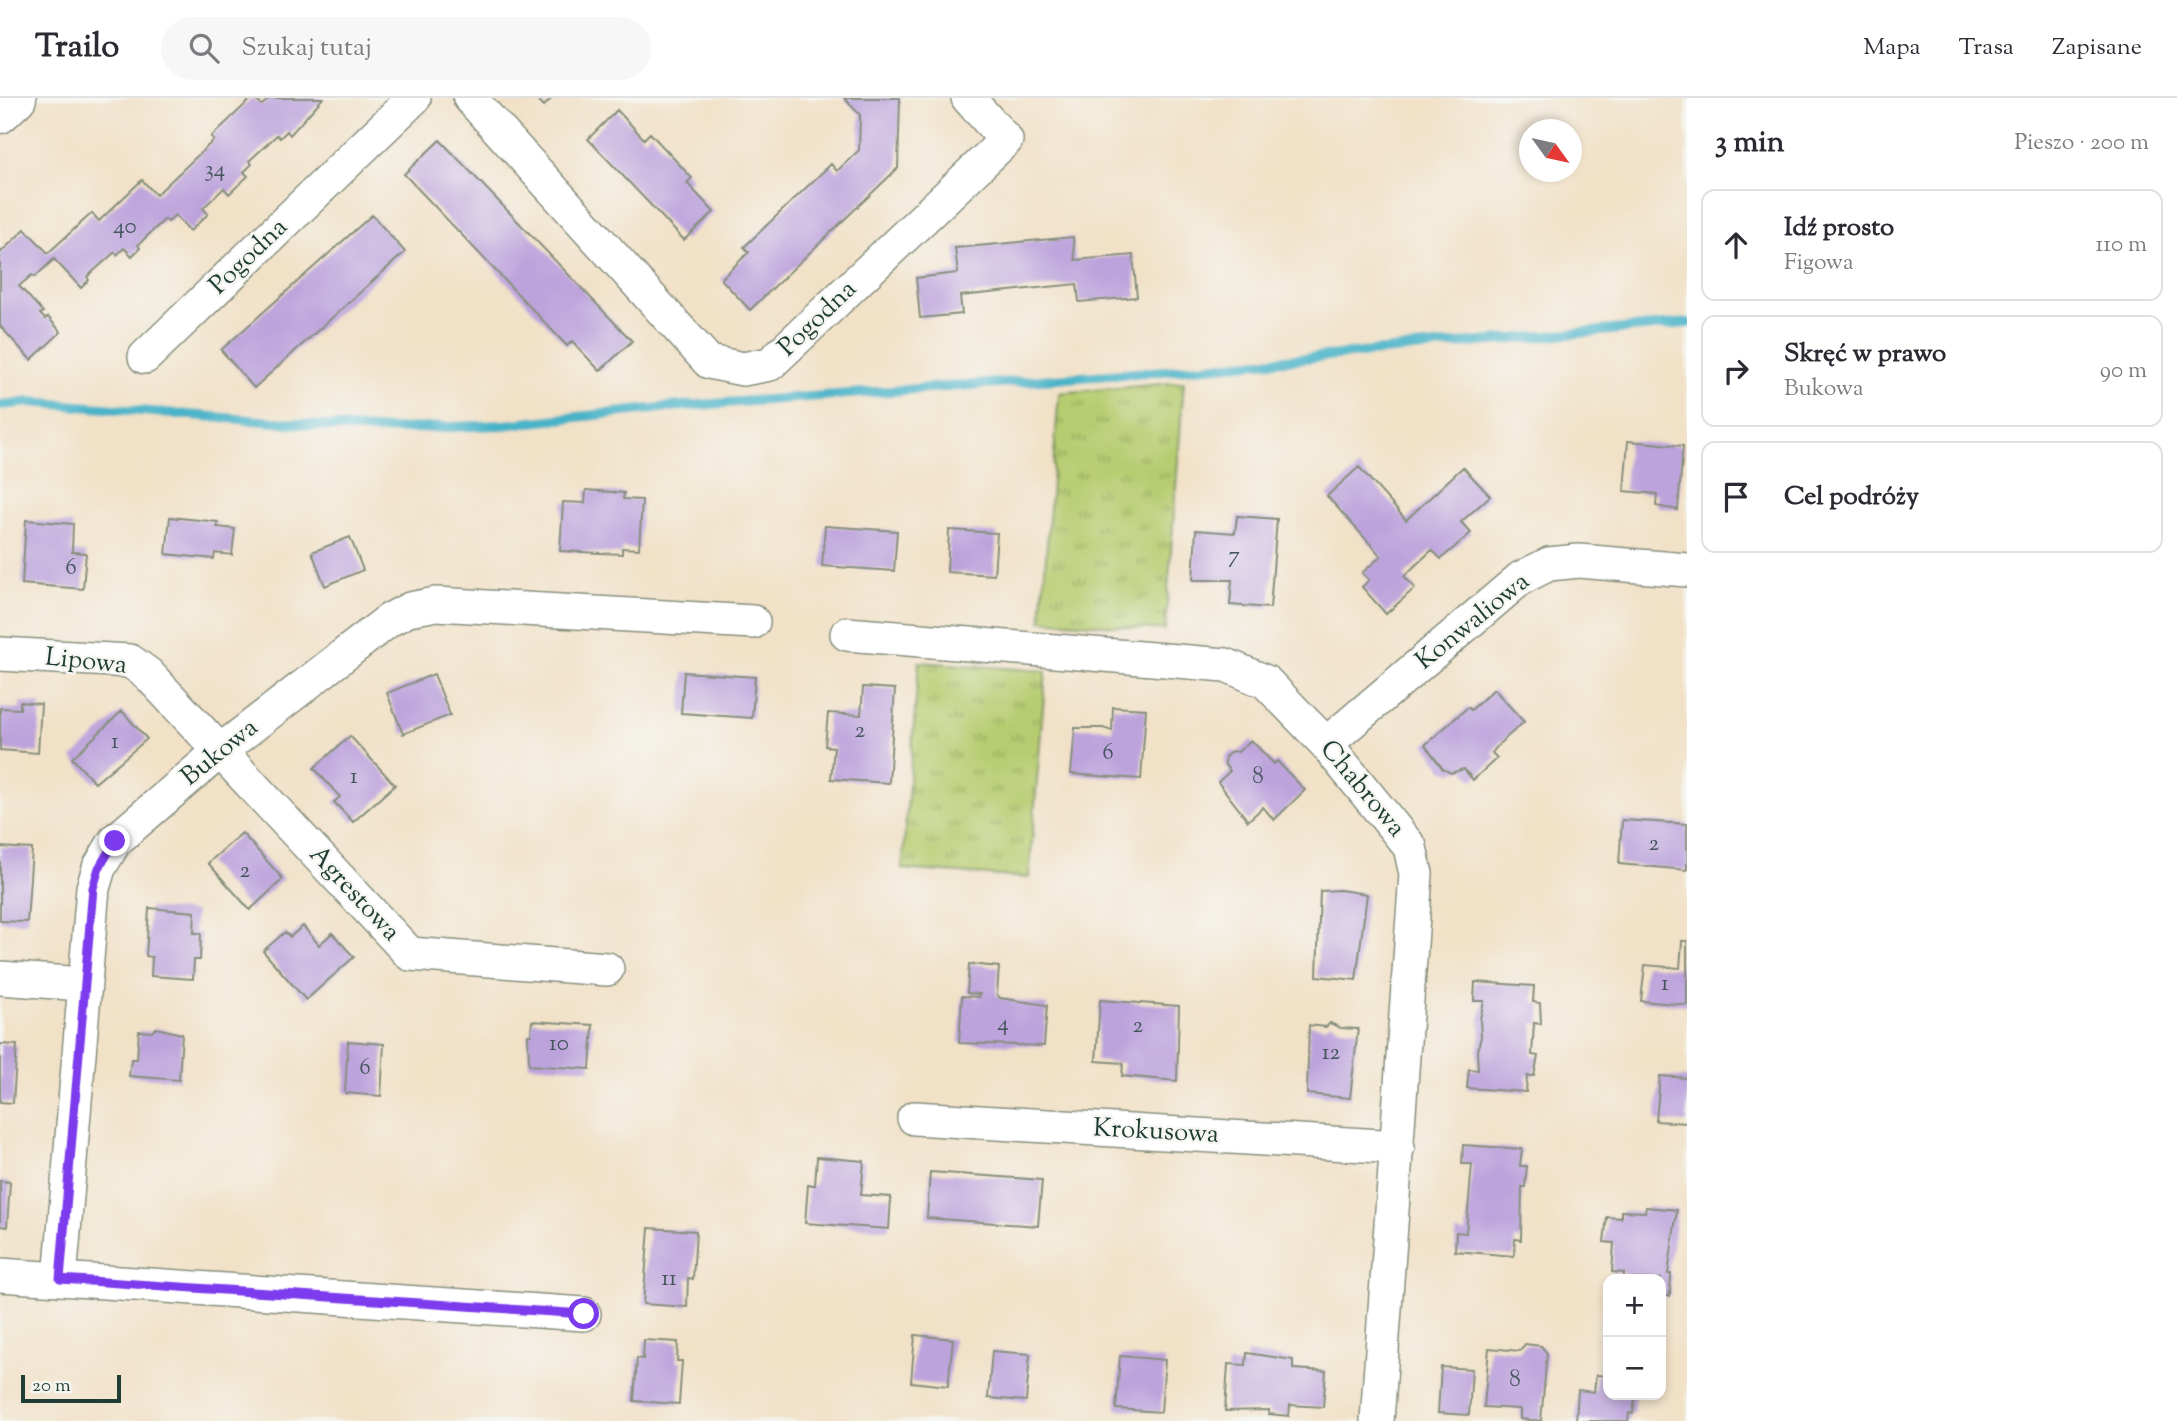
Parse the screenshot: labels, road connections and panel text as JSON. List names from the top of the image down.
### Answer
{
  "streets": {
    "street": [
      "Pogodna",
      "Konwaliowa",
      "Lipowa",
      "Bukowa",
      "Chabrowa",
      "Agrestowa",
      "Krokusowa"
    ]
  },
  "crossings": [
    ["Konwaliowa", "Chabrowa"],
    ["Lipowa", "Bukowa"],
    ["Lipowa", "Agrestowa"],
    ["Bukowa", "Agrestowa"],
    ["Chabrowa", "Krokusowa"]
  ],
  "house_numbers": [
    "34",
    "40",
    "7",
    "6",
    "2",
    "1",
    "6",
    "1",
    "8",
    "2",
    "2",
    "1",
    "4",
    "2",
    "10",
    "12",
    "6",
    "11",
    "8"
  ],
  "scale_bar": "20 m",
  "north": "bottom right",
  "page": {
    "header": "Trailo",
    "search": "Szukaj tutaj",
    "nav": ["Mapa", "Trasa", "Zapisane"],
    "heading": ["3 min", "Pieszo · 200 m"],
    "list": [
      ["Idź prosto", "Figowa", "110 m"],
      ["Skręć w prawo", "Bukowa", "90 m"],
      "Cel podróży"
    ],
    "map_buttons": ["+", "−"],
    "scale": "20 m"
  }
}
